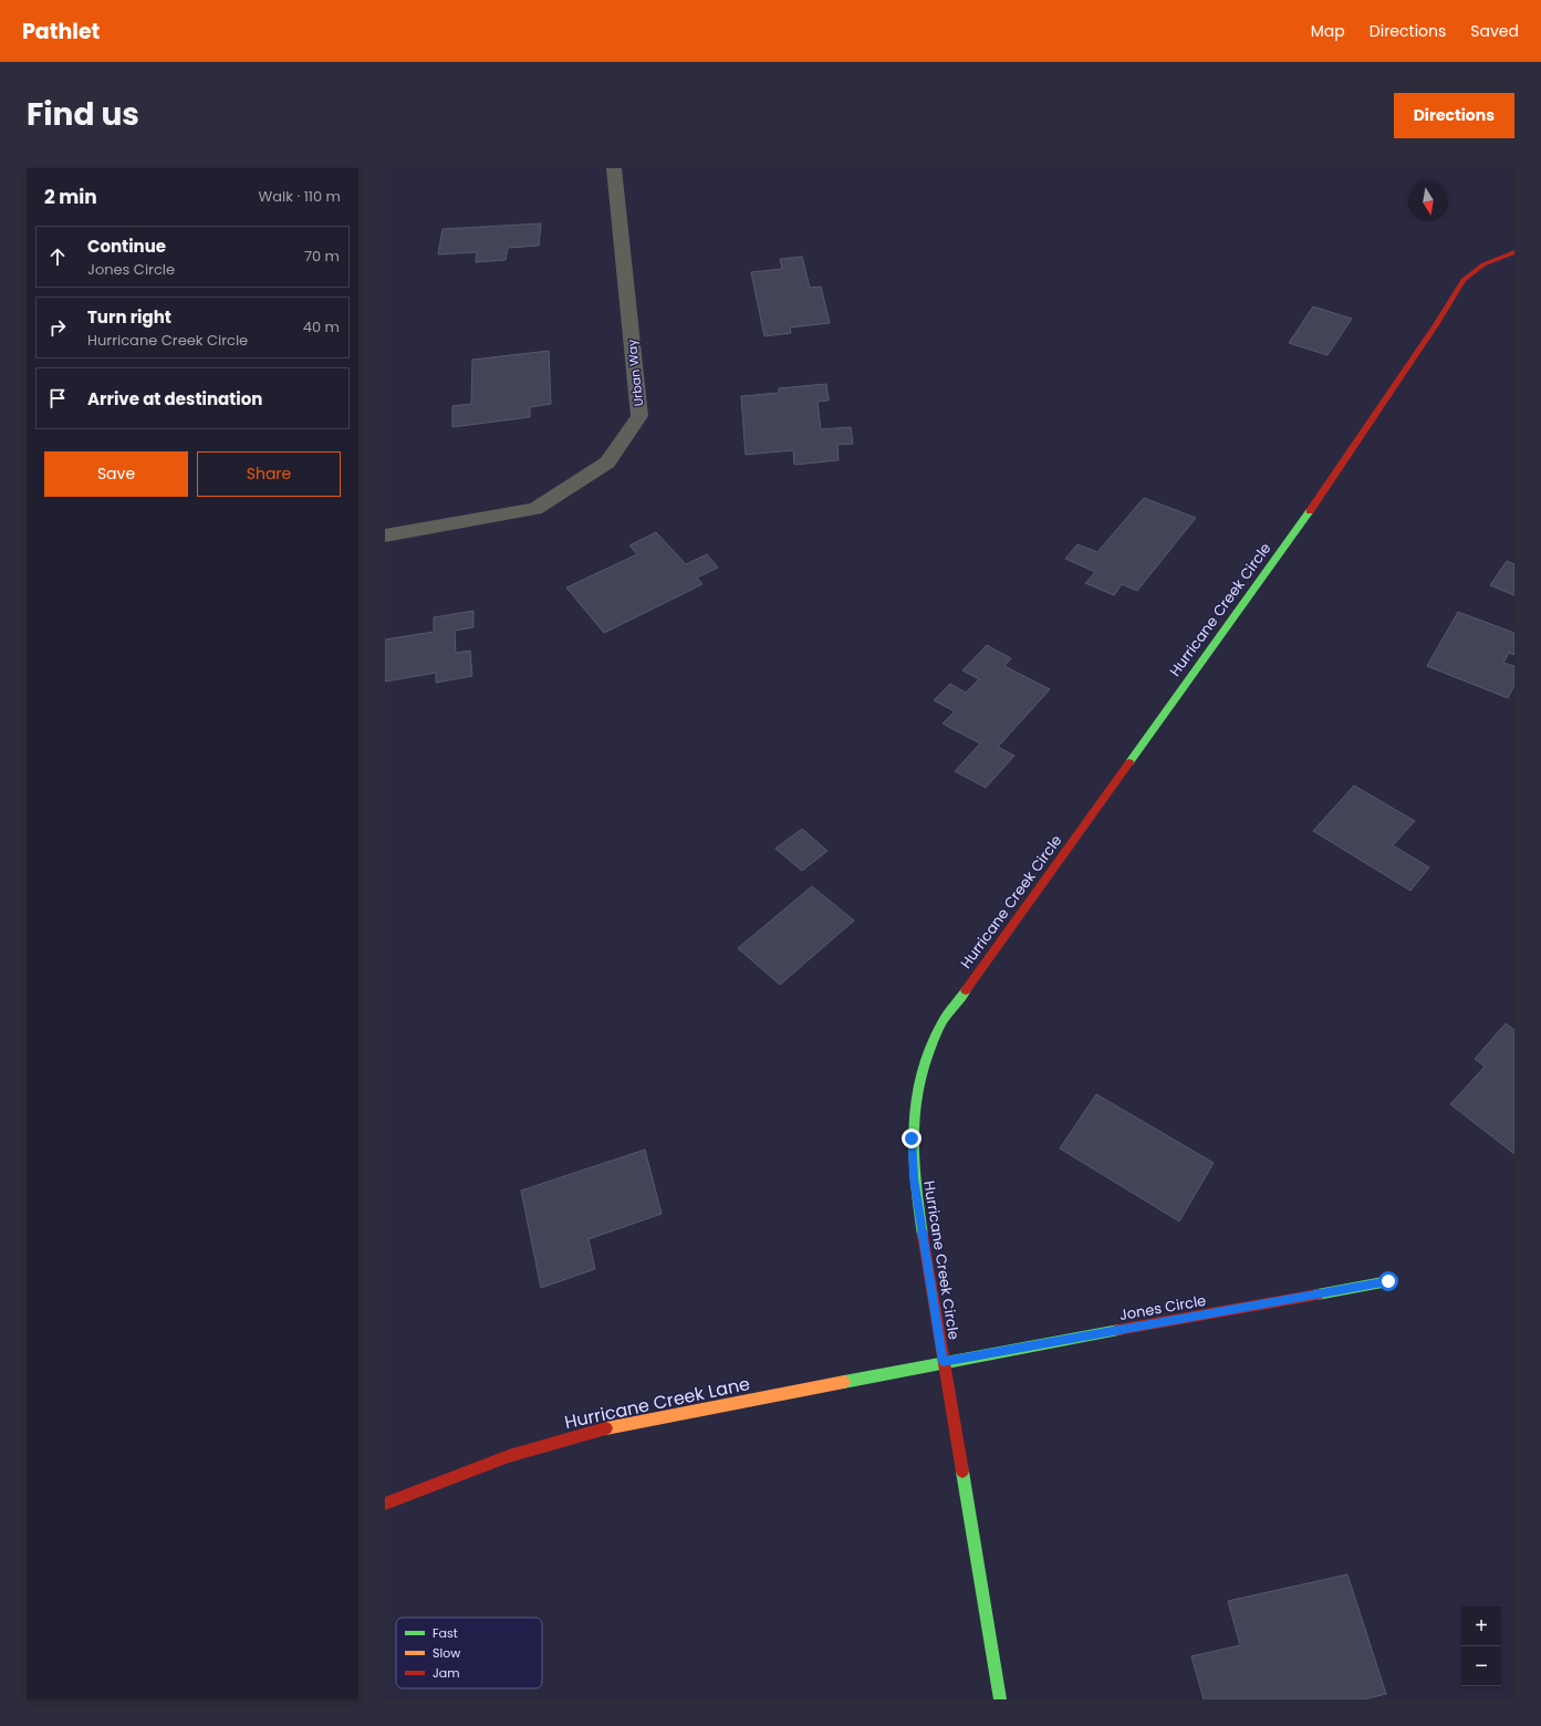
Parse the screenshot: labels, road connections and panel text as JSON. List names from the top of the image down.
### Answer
{
  "streets": {
    "street": [
      "Urban Way",
      "Hurricane Creek Circle",
      "Jones Circle",
      "Hurricane Creek Lane"
    ]
  },
  "crossings": [
    ["Hurricane Creek Circle", "Jones Circle"],
    ["Hurricane Creek Circle", "Hurricane Creek Lane"],
    ["Jones Circle", "Hurricane Creek Lane"]
  ],
  "legend": ["Fast", "Slow", "Jam"],
  "north": "bottom",
  "page": {
    "header": "Pathlet",
    "nav": ["Map", "Directions", "Saved"],
    "title": "Find us",
    "buttons": [
      "Directions",
      ["Save", "Share"]
    ],
    "heading": ["2 min", "Walk · 110 m"],
    "list": [
      ["Continue", "Jones Circle", "70 m"],
      ["Turn right", "Hurricane Creek Circle", "40 m"],
      "Arrive at destination"
    ],
    "map_buttons": ["+", "−"]
  }
}
